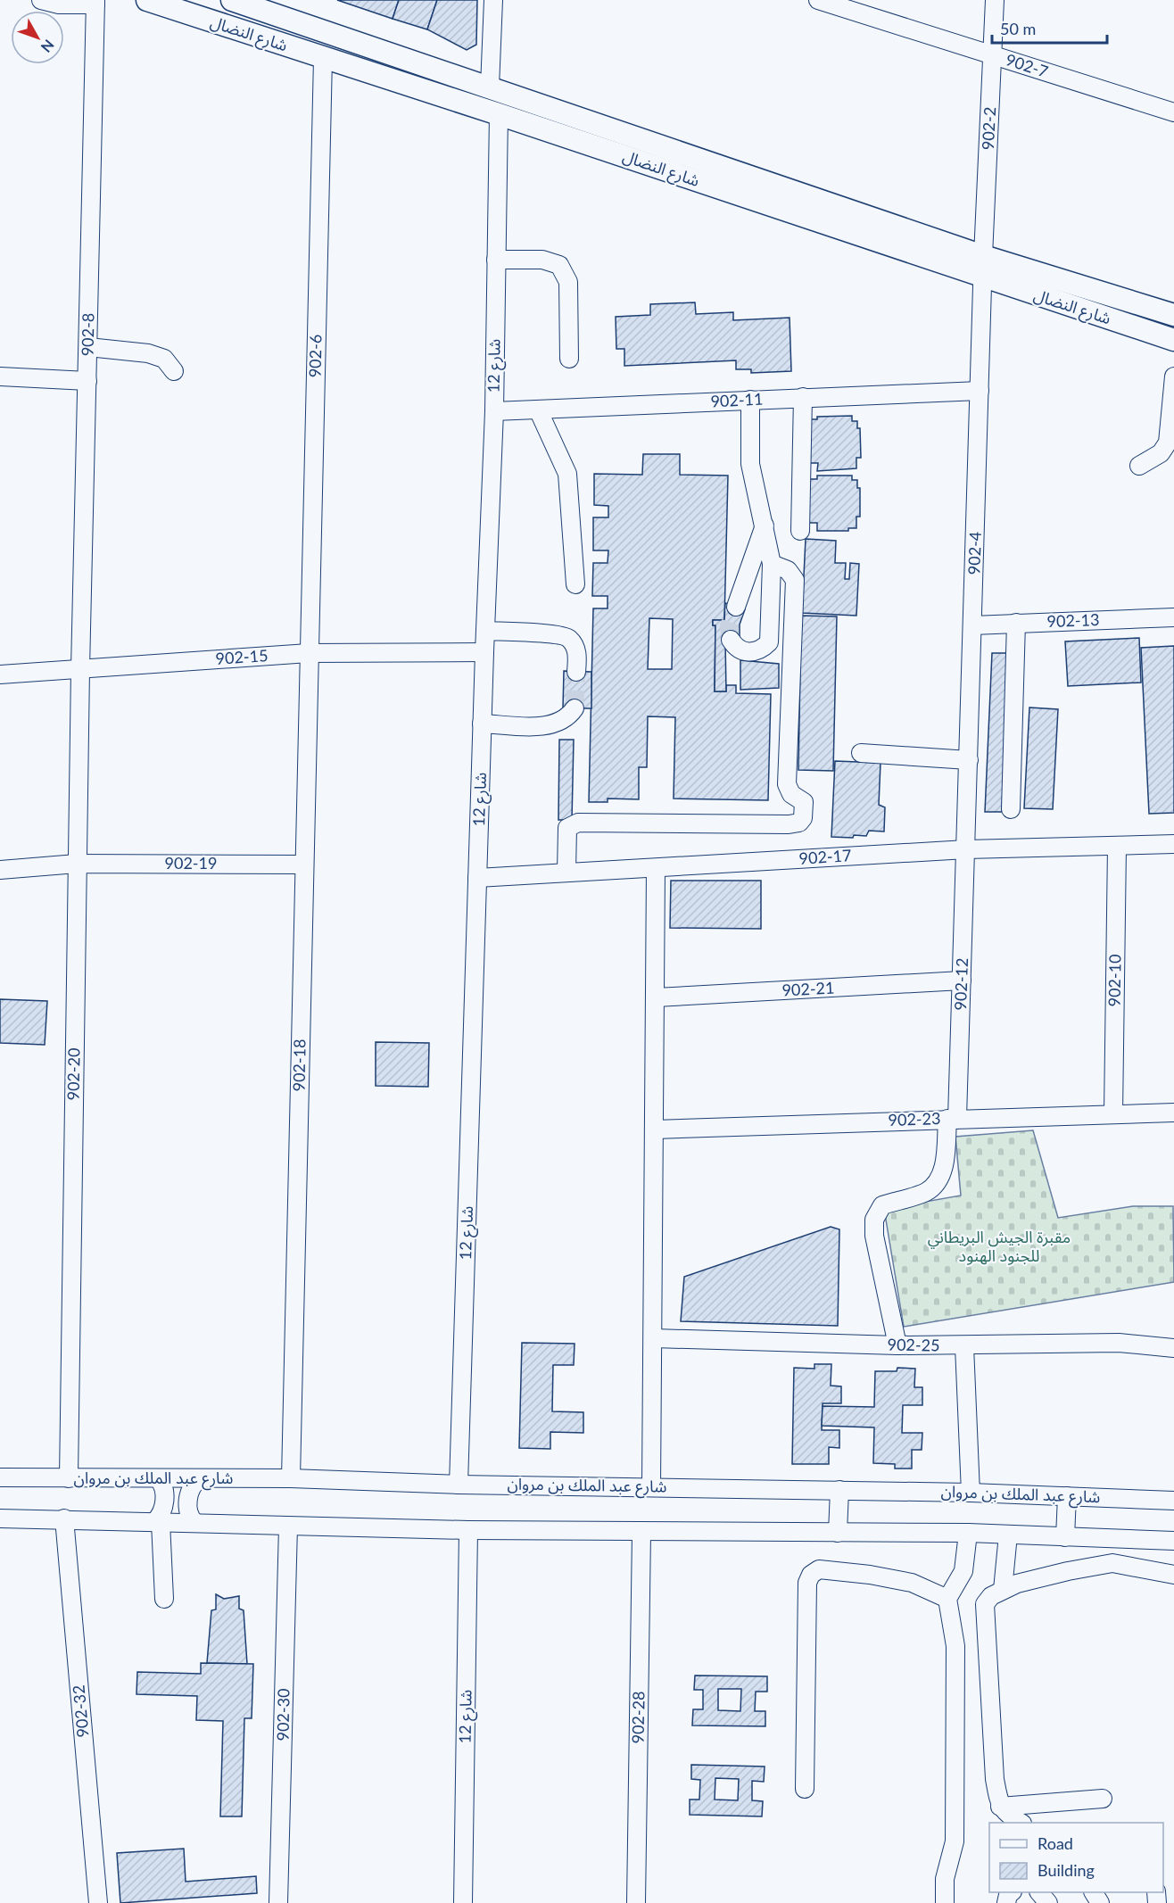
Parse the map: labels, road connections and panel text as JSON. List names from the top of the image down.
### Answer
{
  "streets": {
    "main road": ["شارع النضال"],
    "street": [
      "902-7",
      "902-2",
      "902-8",
      "902-6",
      "شارع 12",
      "902-11",
      "902-4",
      "902-13",
      "902-15",
      "902-17",
      "902-19",
      "902-10",
      "902-12",
      "902-21",
      "902-18",
      "902-20",
      "902-23",
      "902-25",
      "شارع عبد الملك بن مروان",
      "902-32",
      "902-30",
      "902-28"
    ]
  },
  "crossings": [
    ["شارع النضال", "902-2"],
    ["شارع النضال", "902-6"],
    ["شارع النضال", "شارع 12"],
    ["شارع النضال", "902-4"],
    ["902-7", "902-2"],
    ["902-2", "902-4"],
    ["902-8", "902-15"],
    ["902-8", "902-20"],
    ["902-6", "902-15"],
    ["902-6", "902-18"],
    ["شارع 12", "902-11"],
    ["شارع 12", "902-15"],
    ["شارع 12", "902-17"],
    ["شارع 12", "شارع عبد الملك بن مروان"],
    ["902-11", "902-4"],
    ["902-4", "902-13"],
    ["902-4", "902-17"],
    ["902-4", "902-12"],
    ["902-15", "902-18"],
    ["902-15", "902-20"],
    ["902-17", "902-10"],
    ["902-17", "902-12"],
    ["902-19", "902-18"],
    ["902-19", "902-20"],
    ["902-10", "902-23"],
    ["902-12", "902-21"],
    ["902-12", "902-23"],
    ["902-12", "902-25"],
    ["902-18", "شارع عبد الملك بن مروان"],
    ["902-20", "شارع عبد الملك بن مروان"]
  ],
  "parks": ["مقبرة الجيش البريطاني للجنود الهنود"],
  "legend": ["Road", "Building"],
  "scale_bar": "50 m",
  "north": "bottom right"
}
